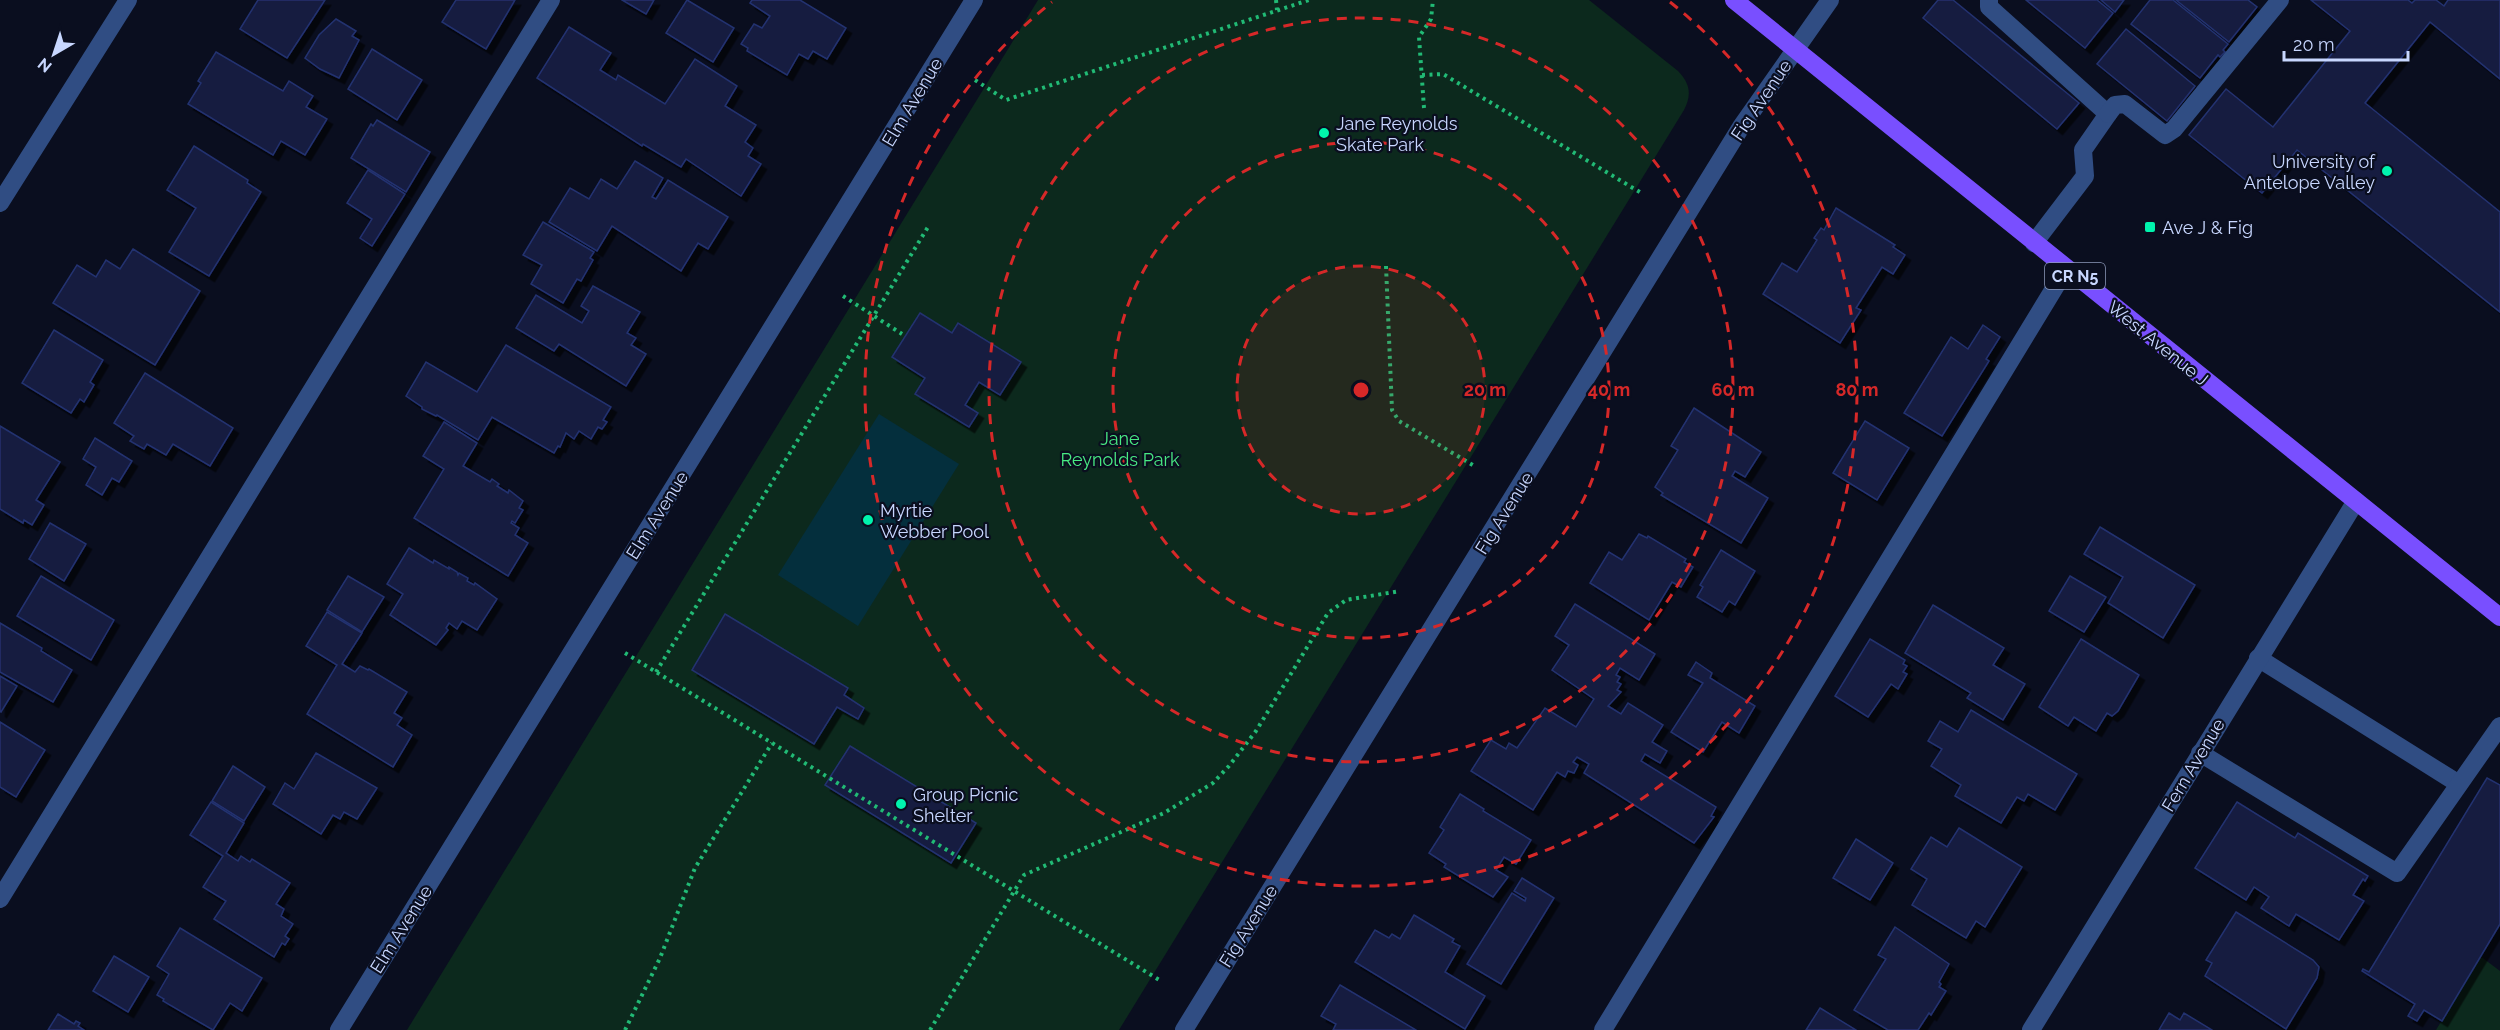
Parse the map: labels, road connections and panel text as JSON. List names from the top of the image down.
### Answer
{
  "streets": {
    "main road": ["CR N5", "West Avenue J"],
    "street": ["Fig Avenue", "Elm Avenue", "Fern Avenue"]
  },
  "crossings": [
    ["Fig Avenue", "West Avenue J"],
    ["West Avenue J", "Fern Avenue"]
  ],
  "parks": ["Jane Reynolds Park"],
  "places": {
    "other": [
      "Jane Reynolds Skate Park",
      "University of Antelope Valley",
      "Myrtie Webber Pool",
      "Group Picnic Shelter"
    ],
    "transit": ["Ave J & Fig"]
  },
  "scale_bar": "20 m",
  "north": "bottom left",
  "rings": [
    "20 m",
    "40 m",
    "60 m",
    "80 m"
  ]
}
